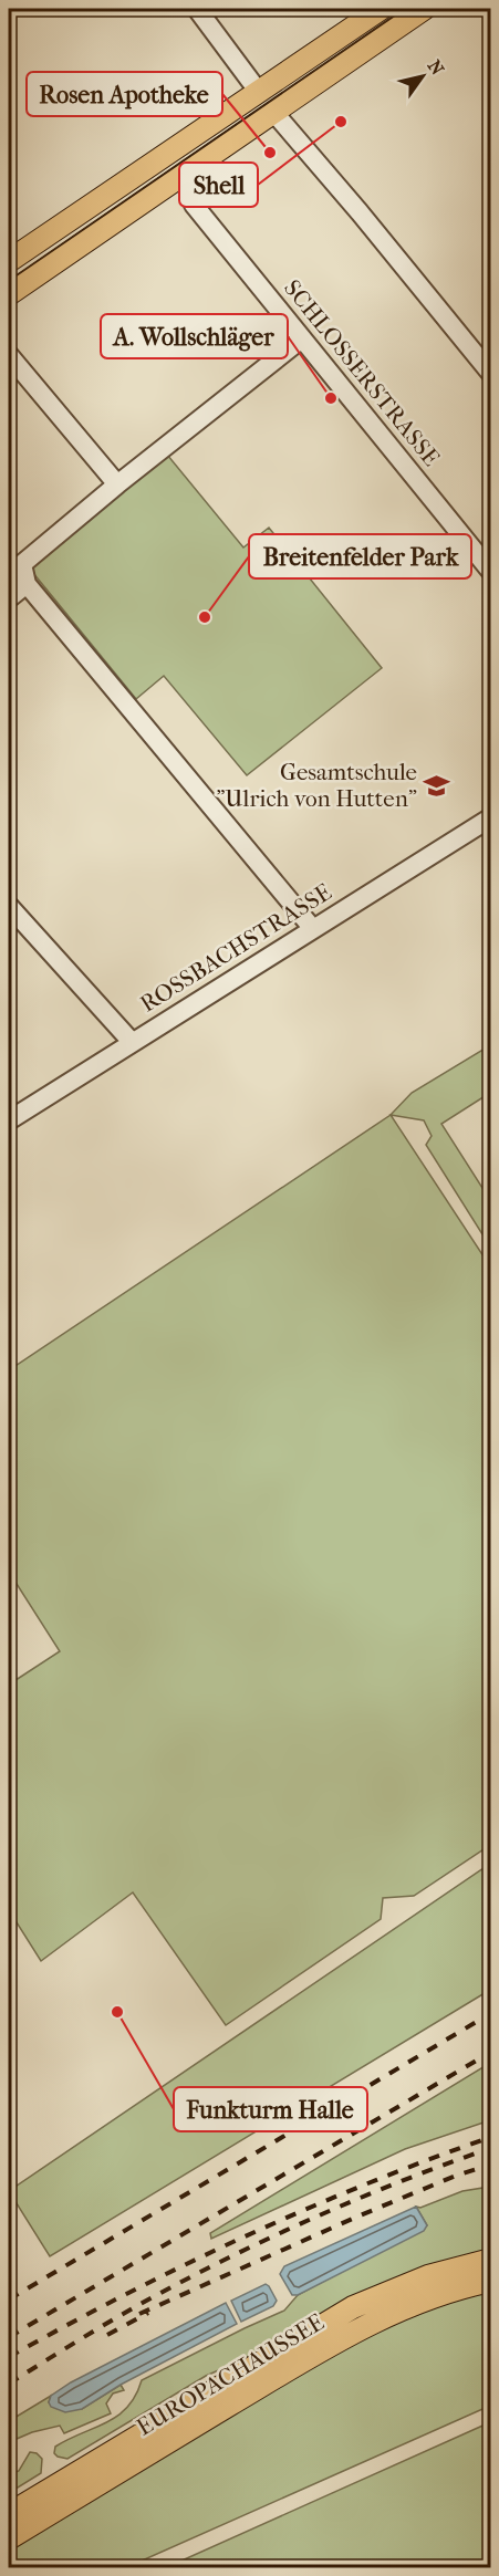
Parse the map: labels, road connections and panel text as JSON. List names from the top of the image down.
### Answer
{
  "streets": {
    "main road": ["EUROPACHAUSSEE"],
    "street": ["SCHLOSSERSTRASSE", "ROSSBACHSTRASSE"]
  },
  "places": {
    "other": [
      "Shell",
      "Rosen Apotheke",
      "A. Wollschläger",
      "Breitenfelder Park",
      "Funkturm Halle"
    ],
    "school or university": ["Gesamtschule \"Ulrich von Hutten\""]
  },
  "north": "top right"
}
